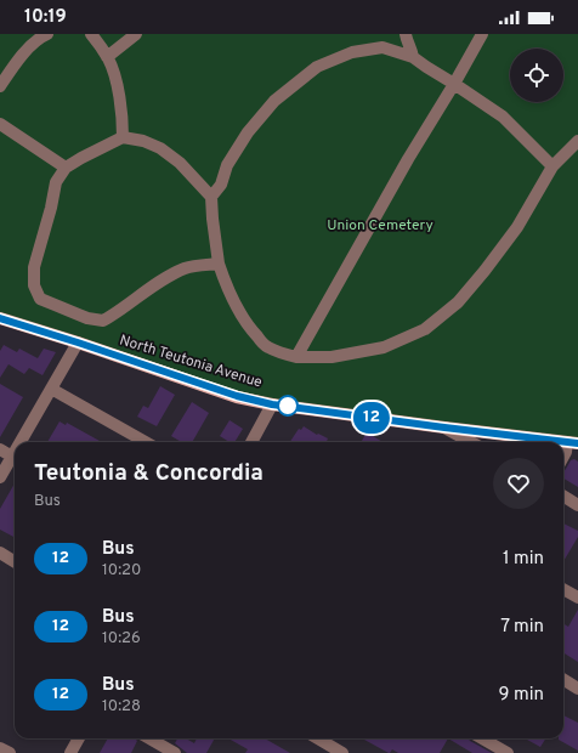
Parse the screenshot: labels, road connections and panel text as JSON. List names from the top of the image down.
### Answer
{
  "streets": {
    "main road": ["North Teutonia Avenue"]
  },
  "parks": ["Union Cemetery"],
  "lines": ["bus line 12"],
  "page": {
    "status": "10:19",
    "on_map": "12",
    "heading": ["Teutonia & Concordia", "Bus"],
    "list": [
      {
        "mark": "12",
        "name": "Bus",
        "note": "10:20",
        "value": "1 min"
      },
      {
        "mark": "12",
        "name": "Bus",
        "note": "10:26",
        "value": "7 min"
      },
      {
        "mark": "12",
        "name": "Bus",
        "note": "10:28",
        "value": "9 min"
      }
    ]
  }
}
